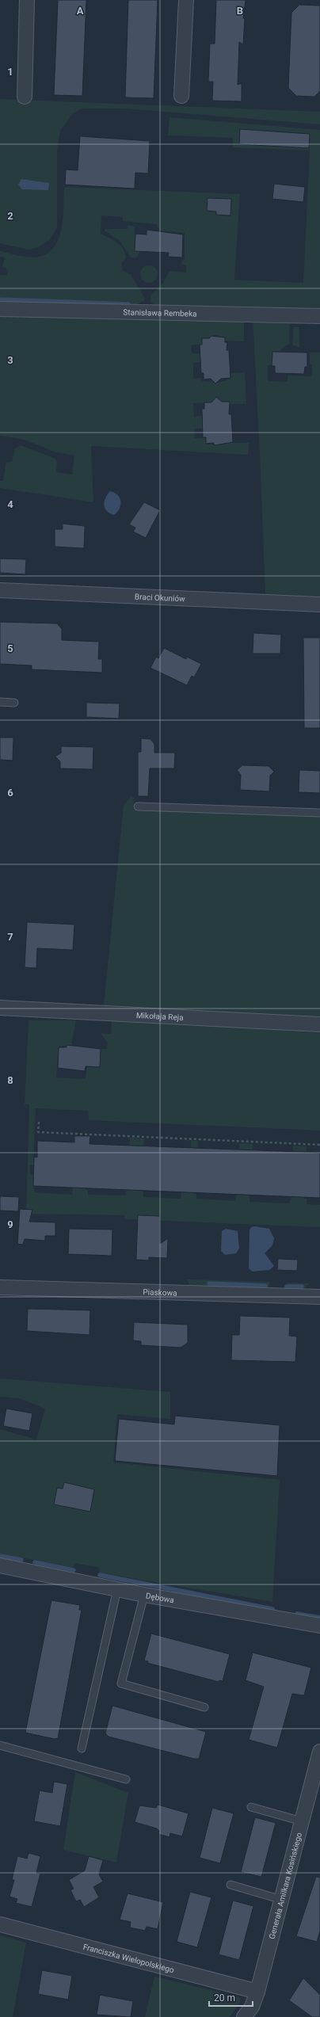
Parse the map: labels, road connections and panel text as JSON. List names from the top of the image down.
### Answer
{
  "streets": {
    "street": [
      "Stanisława Rembeka",
      "Braci Okuniów",
      "Mikołaja Reja",
      "Piaskowa",
      "Dębowa",
      "Generała Amilkara Kosińskiego",
      "Franciszka Wielopolskiego"
    ]
  },
  "crossings": [
    ["Generała Amilkara Kosińskiego", "Franciszka Wielopolskiego"]
  ],
  "scale_bar": "20 m",
  "grid": {
    "columns": ["A", "B"],
    "rows": [
      "1",
      "2",
      "3",
      "4",
      "5",
      "6",
      "7",
      "8",
      "9"
    ]
  }
}
